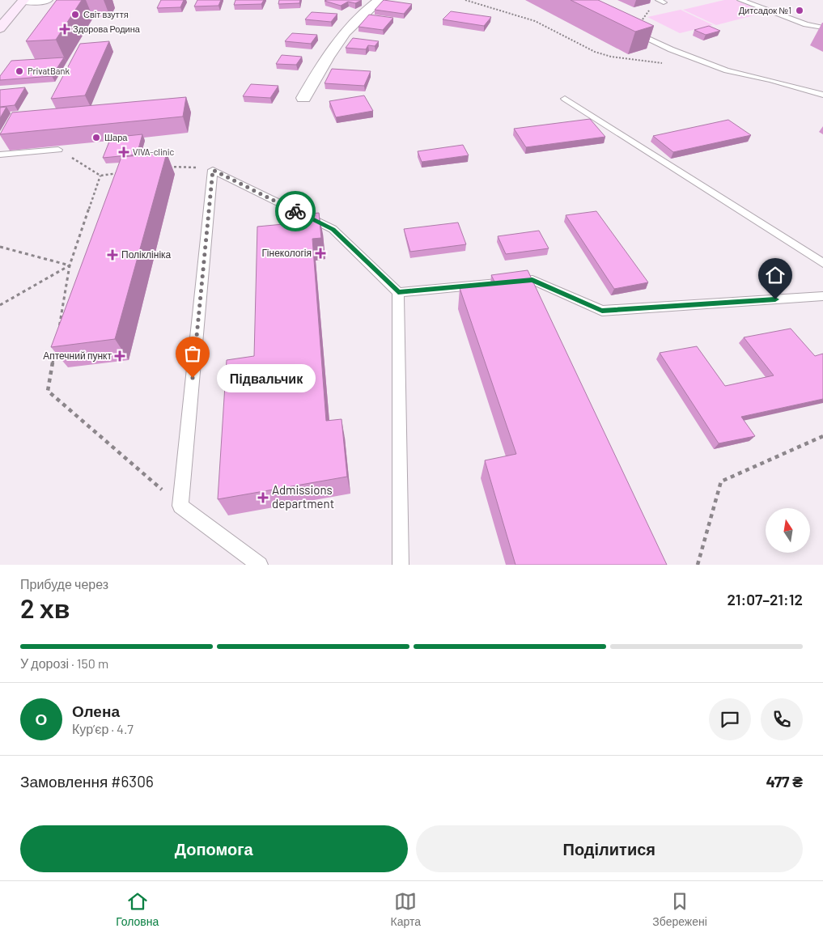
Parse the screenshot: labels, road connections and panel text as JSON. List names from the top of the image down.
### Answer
{
  "places": {
    "other": [
      "Дитсадок №1",
      "Світ взуття",
      "PrivatBank",
      "Шара",
      "Підвальчик"
    ],
    "health": [
      "Здорова Родина",
      "VIVA-clinic",
      "Гінекологія",
      "Поліклініка",
      "Аптечний пункт",
      "Admissions department"
    ]
  },
  "north": "top",
  "page": {
    "bubble": "Підвальчик",
    "heading": ["2 хв", "Прибуде через", "21:07–21:12"],
    "panel": [
      "Олена",
      "Кур’єр · 4.7",
      "Замовлення #6306",
      "477 ₴"
    ],
    "bar": "У дорозі · 150 m",
    "round": "О",
    "buttons": ["Допомога", "Поділитися"],
    "tabs": ["Головна", "Карта", "Збережені"]
  }
}
